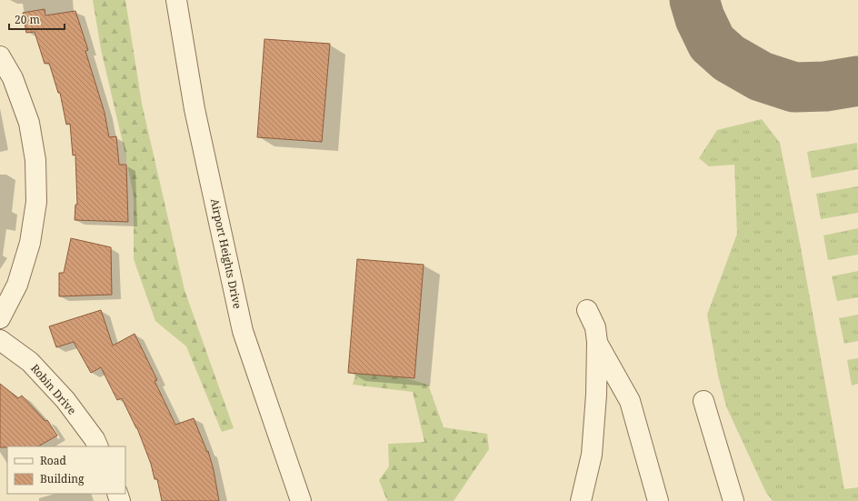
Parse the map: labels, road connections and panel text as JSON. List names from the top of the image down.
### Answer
{
  "streets": {
    "street": ["Airport Heights Drive", "Robin Drive"]
  },
  "legend": ["Road", "Building"],
  "scale_bar": "20 m"
}
